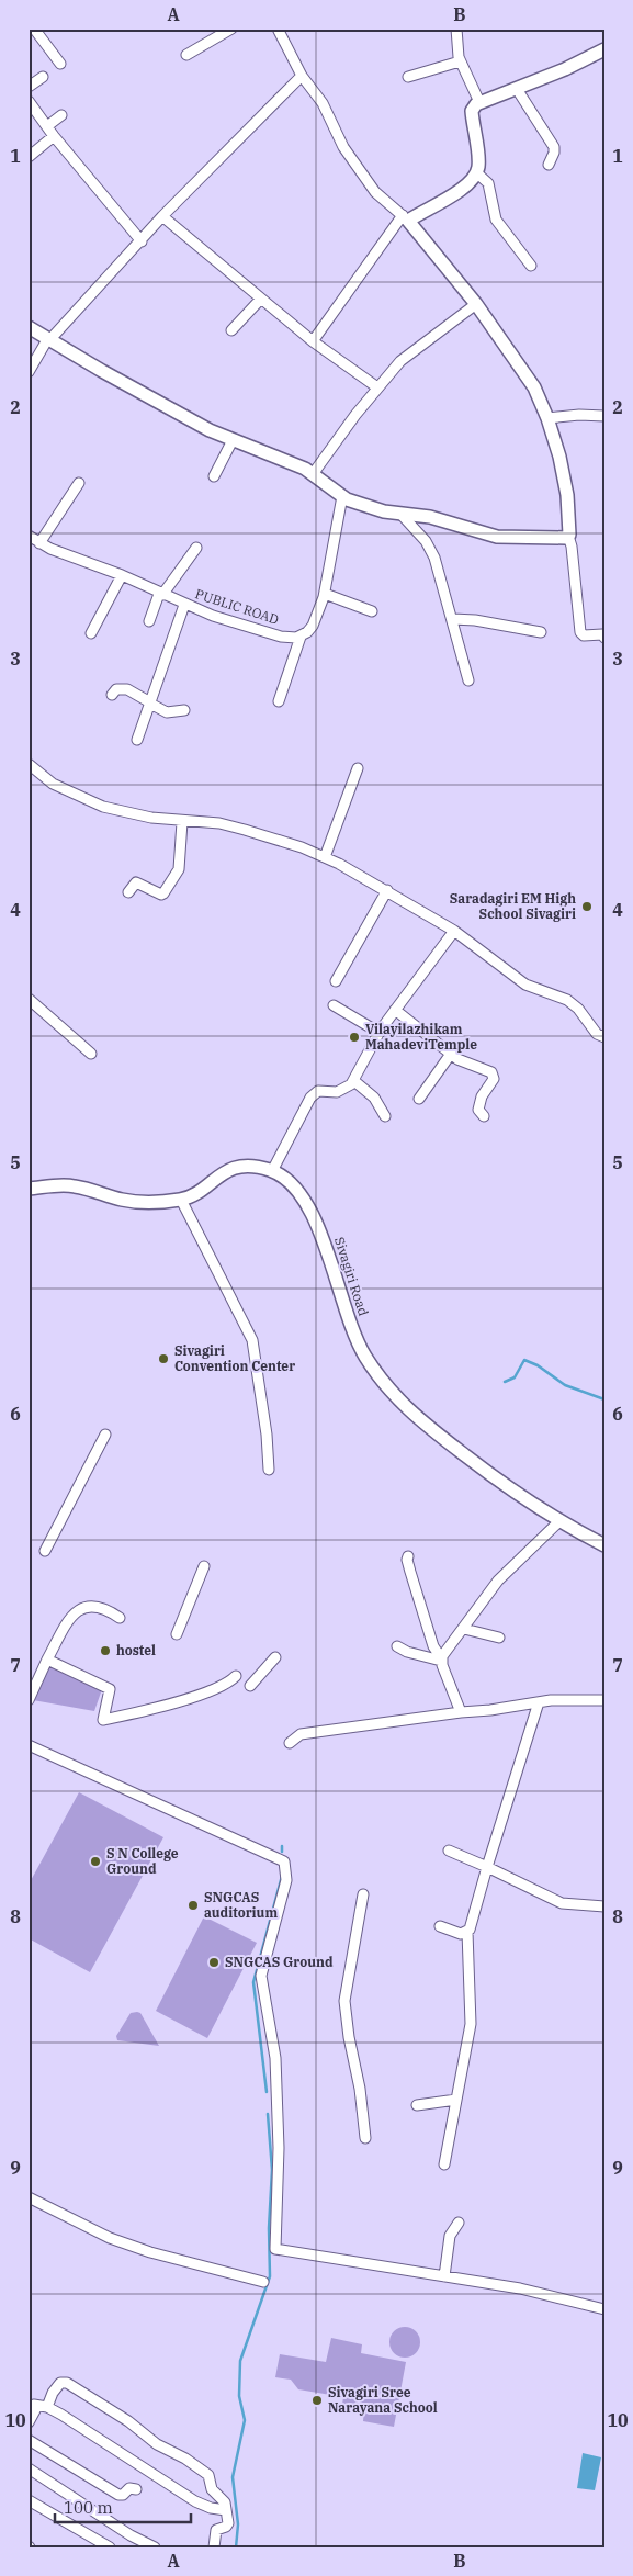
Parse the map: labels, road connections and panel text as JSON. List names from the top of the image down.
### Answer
{
  "streets": {
    "main road": ["Sivagiri Road"],
    "street": ["PUBLIC ROAD"]
  },
  "places": [
    "Saradagiri EM High School Sivagiri",
    "Vilayilazhikam MahadeviTemple",
    "Sivagiri Convention Center",
    "hostel",
    "S N College Ground",
    "SNGCAS auditorium",
    "SNGCAS Ground",
    "Sivagiri Sree Narayana School"
  ],
  "scale_bar": "100 m",
  "grid": {
    "columns": ["A", "B"],
    "rows": [
      "1",
      "2",
      "3",
      "4",
      "5",
      "6",
      "7",
      "8",
      "9",
      "10"
    ]
  }
}
